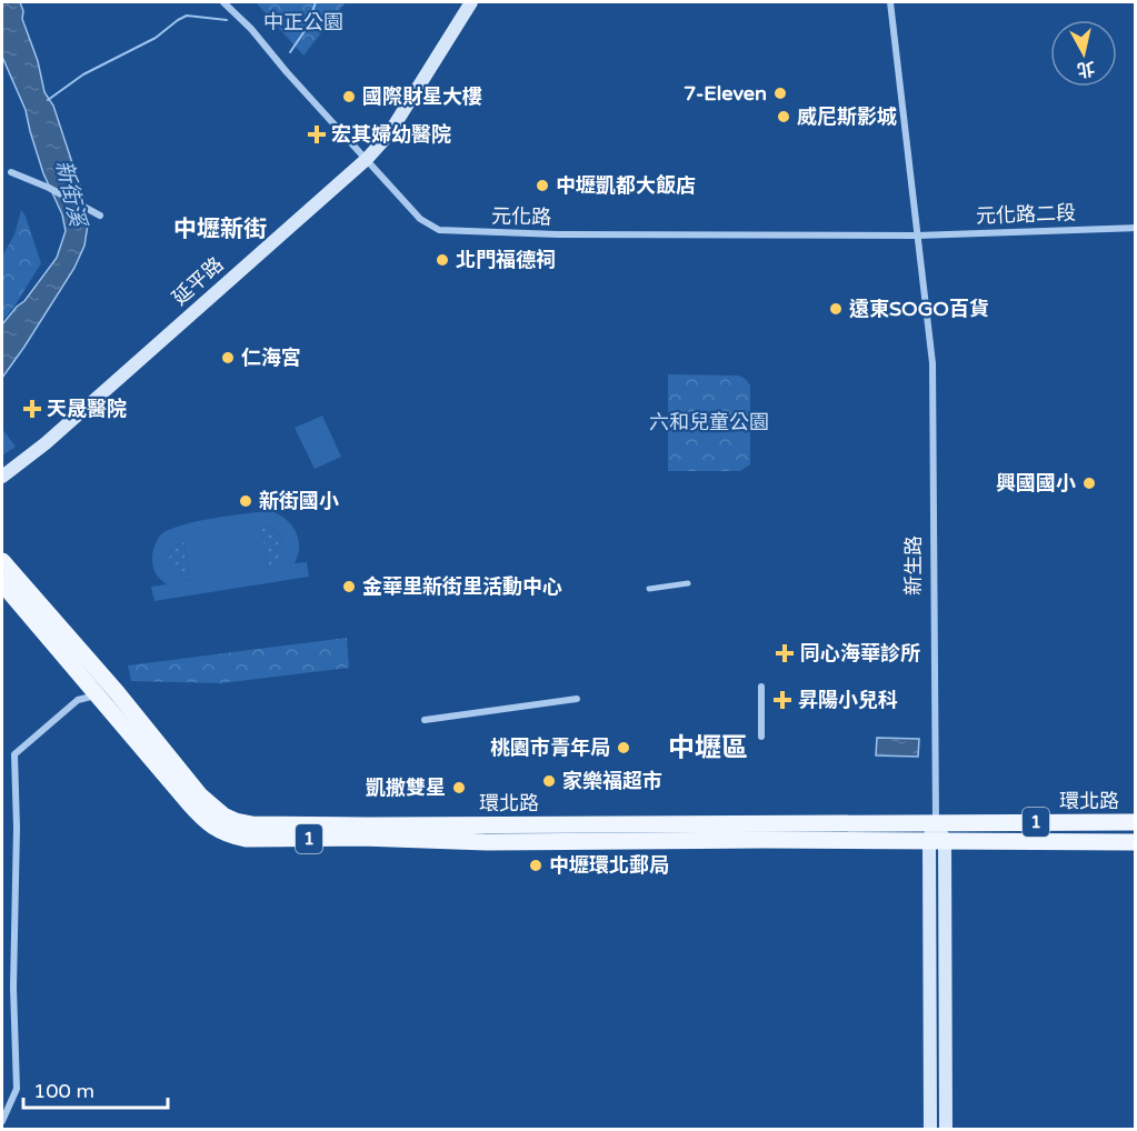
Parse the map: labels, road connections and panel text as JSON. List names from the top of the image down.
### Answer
{
  "streets": {
    "main road": [
      "延平路",
      "新生路",
      "環北路",
      "1"
    ],
    "street": ["元化路二段", "元化路"]
  },
  "crossings": [
    ["元化路二段", "元化路"],
    ["元化路二段", "新生路"],
    ["元化路", "延平路"],
    ["元化路", "新生路"],
    ["新生路", "環北路"]
  ],
  "districts": ["中壢新街", "中壢區"],
  "water": ["新街溪"],
  "parks": ["中正公園", "六和兒童公園"],
  "places": {
    "other": [
      "7-Eleven",
      "國際財星大樓",
      "威尼斯影城",
      "中壢凱都大飯店",
      "北門福德祠",
      "遠東SOGO百貨",
      "仁海宮",
      "興國國小",
      "新街國小",
      "金華里新街里活動中心",
      "桃園市青年局",
      "家樂福超市",
      "凱撒雙星",
      "中壢環北郵局"
    ],
    "health": [
      "宏其婦幼醫院",
      "天晟醫院",
      "同心海華診所",
      "昇陽小兒科"
    ]
  },
  "scale_bar": "100 m",
  "north": "bottom"
}
